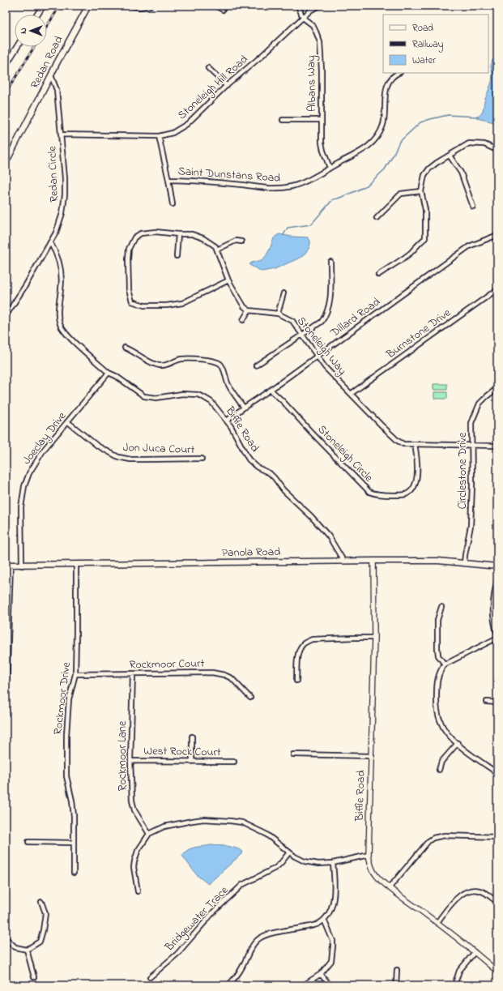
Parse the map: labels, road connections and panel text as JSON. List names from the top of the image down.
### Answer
{
  "streets": {
    "main road": ["Redan Road", "Panola Road"],
    "street": [
      "Albans Way",
      "Stoneleigh Hill Road",
      "Redan Circle",
      "Saint Dunstans Road",
      "Dillard Road",
      "Burnstone Drive",
      "Stoneleigh Way",
      "Biffle Road",
      "Joeclay Drive",
      "Jon Juca Court",
      "Stoneleigh Circle",
      "Circlestone Drive",
      "Rockmoor Court",
      "Rockmoor Drive",
      "West Rock Court",
      "Rockmoor Lane",
      "Bridgewater Trace"
    ]
  },
  "crossings": [
    ["Redan Road", "Redan Circle"],
    ["Albans Way", "Stoneleigh Hill Road"],
    ["Albans Way", "Saint Dunstans Road"],
    ["Stoneleigh Hill Road", "Redan Circle"],
    ["Redan Circle", "Biffle Road"],
    ["Dillard Road", "Stoneleigh Way"],
    ["Dillard Road", "Biffle Road"],
    ["Dillard Road", "Stoneleigh Circle"],
    ["Burnstone Drive", "Stoneleigh Way"],
    ["Stoneleigh Way", "Stoneleigh Circle"],
    ["Stoneleigh Way", "Circlestone Drive"],
    ["Biffle Road", "Joeclay Drive"],
    ["Biffle Road", "Panola Road"],
    ["Joeclay Drive", "Jon Juca Court"],
    ["Joeclay Drive", "Panola Road"],
    ["Circlestone Drive", "Panola Road"],
    ["Panola Road", "Rockmoor Drive"],
    ["Rockmoor Court", "Rockmoor Drive"],
    ["Rockmoor Court", "Rockmoor Lane"],
    ["West Rock Court", "Rockmoor Lane"]
  ],
  "legend": ["Road", "Railway", "Water"],
  "north": "left"
}
